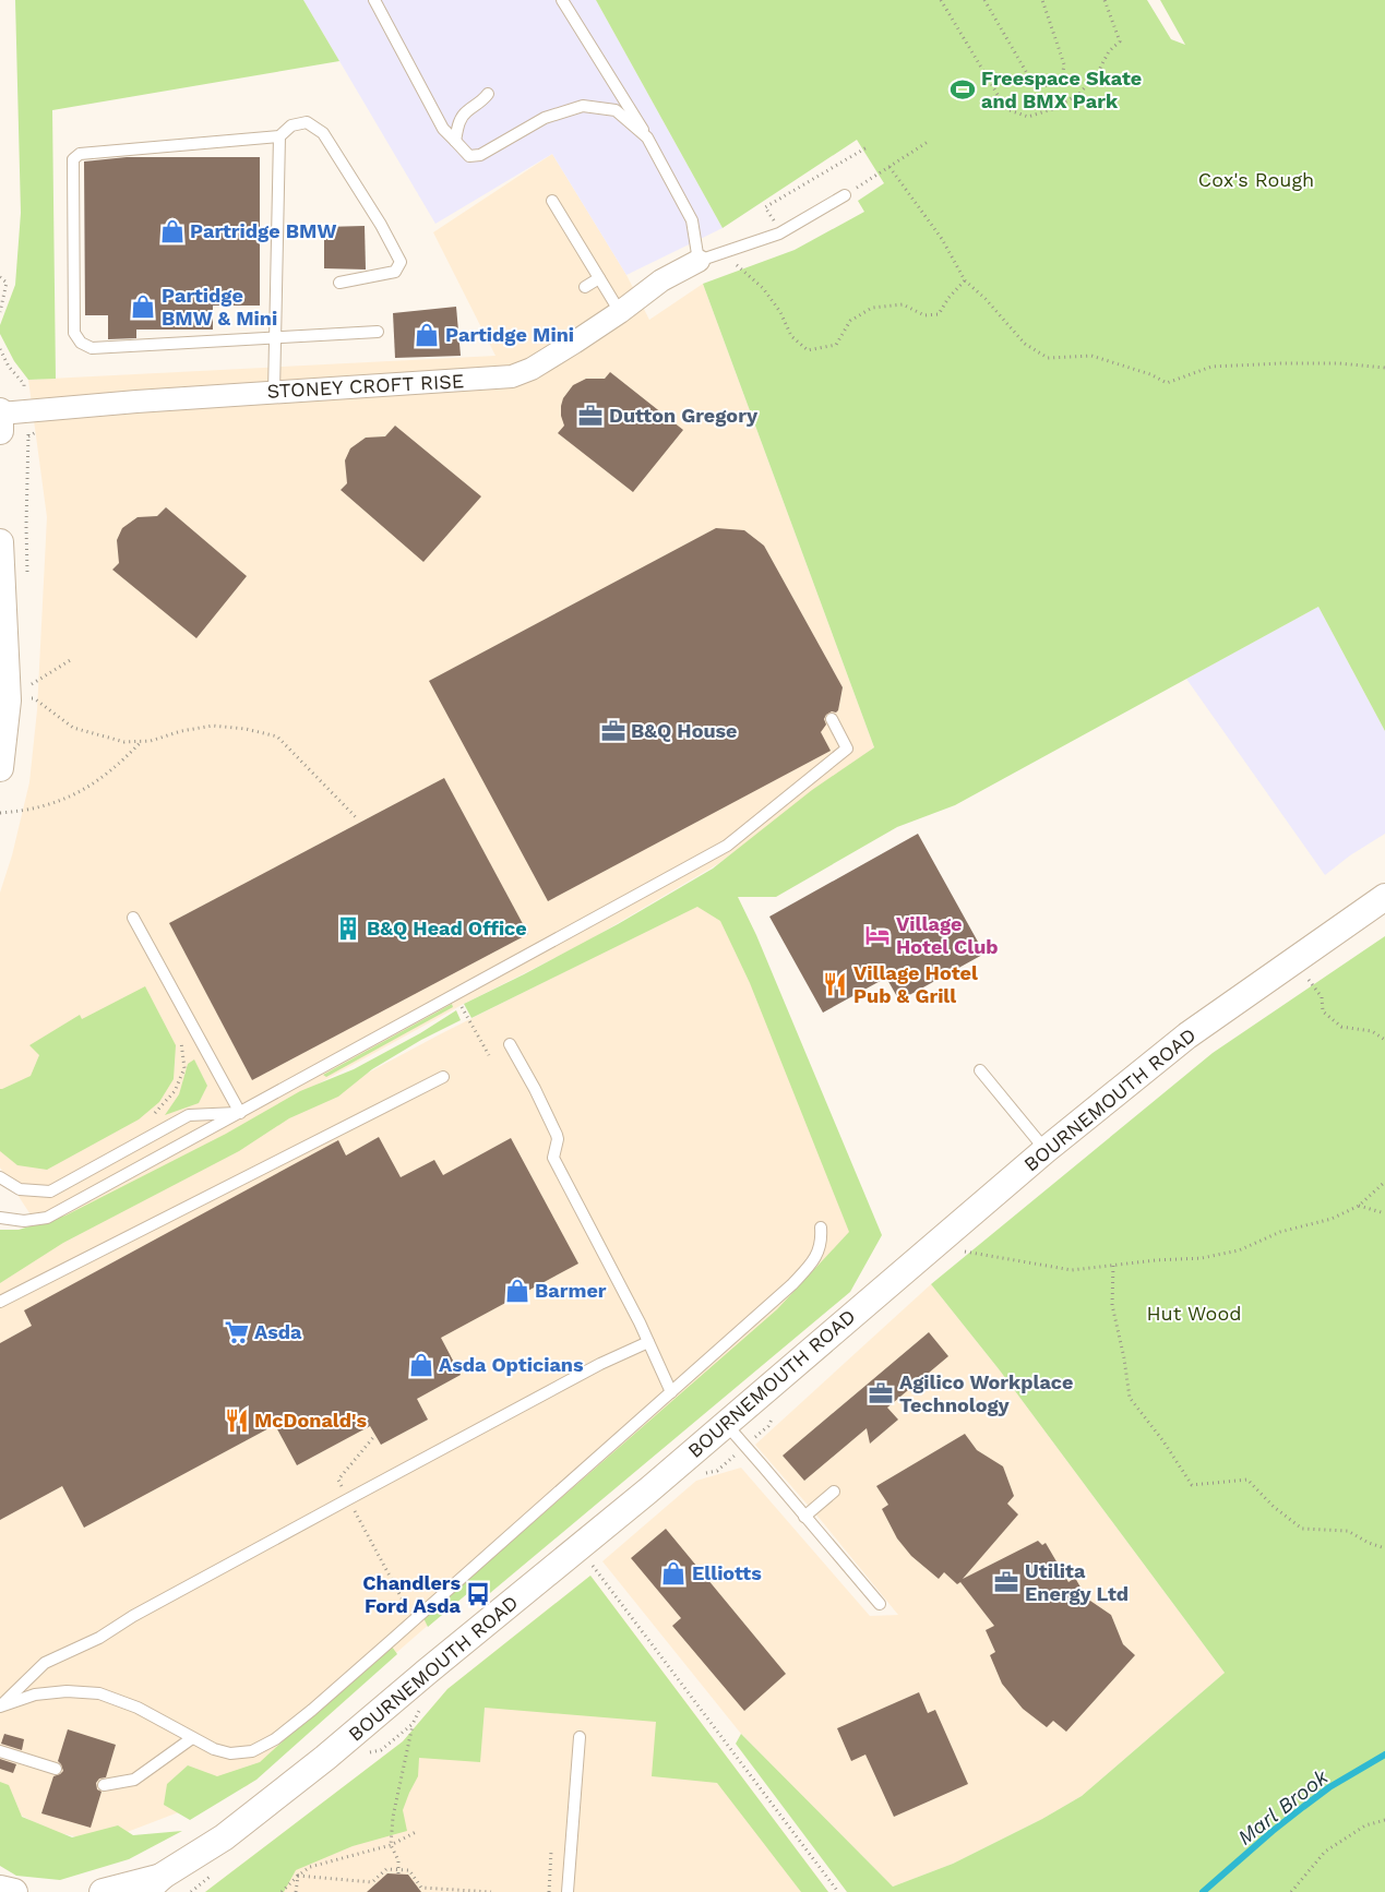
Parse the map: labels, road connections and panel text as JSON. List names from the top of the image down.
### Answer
{
  "streets": {
    "street": ["STONEY CROFT RISE", "BOURNEMOUTH ROAD"]
  },
  "water": ["Marl Brook"],
  "parks": ["Cox's Rough", "Hut Wood"],
  "places": {
    "sports": ["Freespace Skate and BMX Park"],
    "shop": [
      "Partridge BMW",
      "Partidge BMW & Mini",
      "Partidge Mini",
      "Barmer",
      "Asda Opticians",
      "Elliotts"
    ],
    "office": [
      "Dutton Gregory",
      "B&Q House",
      "Agilico Workplace Technology",
      "Utilita Energy Ltd"
    ],
    "building": ["B&Q Head Office"],
    "hotel": ["Village Hotel Club"],
    "restaurant": ["Village Hotel Pub & Grill", "McDonald's"],
    "supermarket": ["Asda"],
    "bus stop": ["Chandlers Ford Asda"]
  }
}
